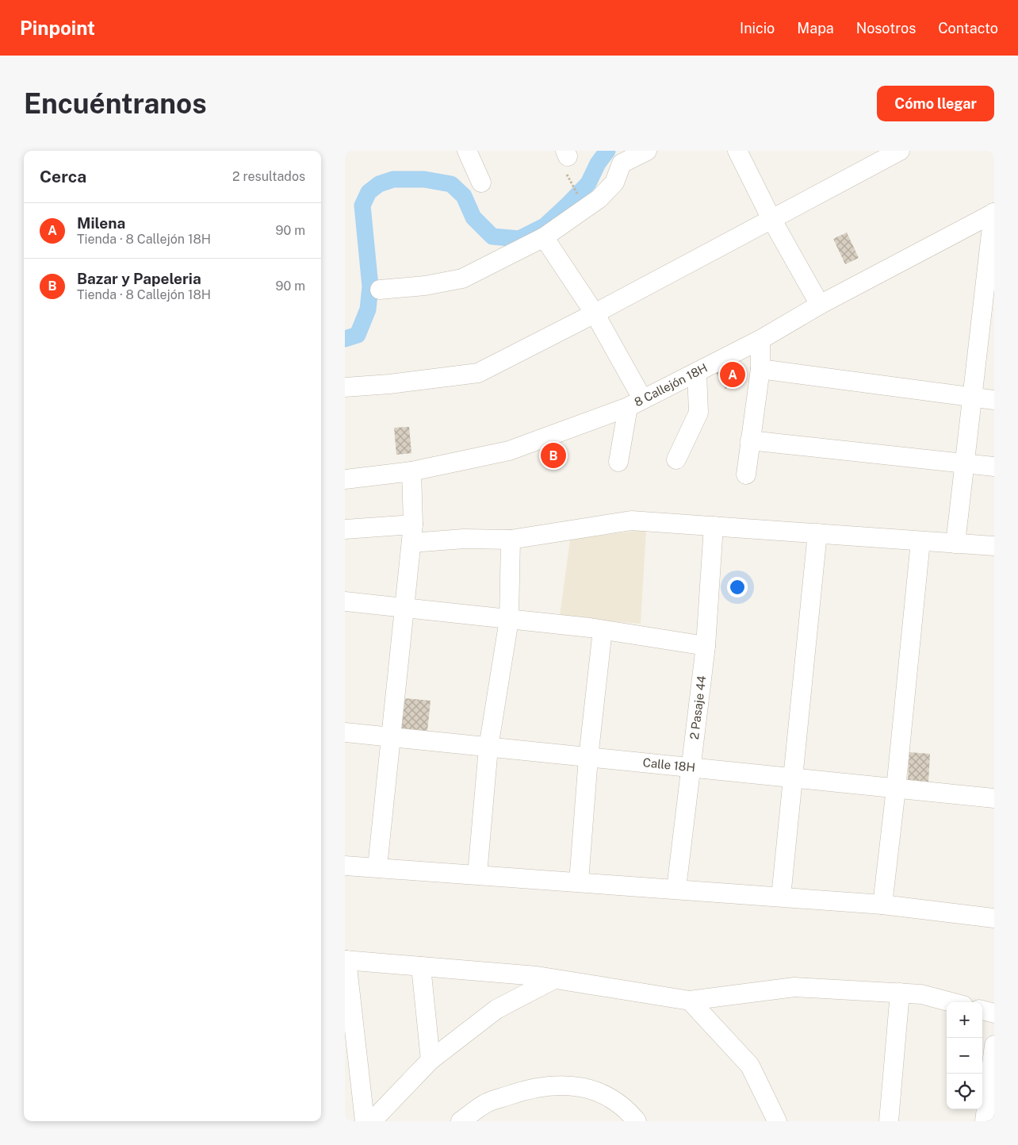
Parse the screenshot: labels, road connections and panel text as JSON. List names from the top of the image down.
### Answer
{
  "streets": {
    "street": ["8 Callejón 18H", "2 Pasaje 44", "Calle 18H"]
  },
  "crossings": [
    ["2 Pasaje 44", "Calle 18H"]
  ],
  "page": {
    "header": "Pinpoint",
    "nav": [
      "Inicio",
      "Mapa",
      "Nosotros",
      "Contacto"
    ],
    "buttons": "Cómo llegar",
    "title": "Encuéntranos",
    "heading": ["Cerca", "2 resultados"],
    "list": [
      {
        "mark": "A",
        "name": "Milena",
        "note": "Tienda · 8 Callejón 18H",
        "value": "90 m"
      },
      {
        "mark": "B",
        "name": "Bazar y Papeleria",
        "note": "Tienda · 8 Callejón 18H",
        "value": "90 m"
      }
    ],
    "pins": ["A", "B"],
    "map_buttons": ["+", "−"]
  }
}
